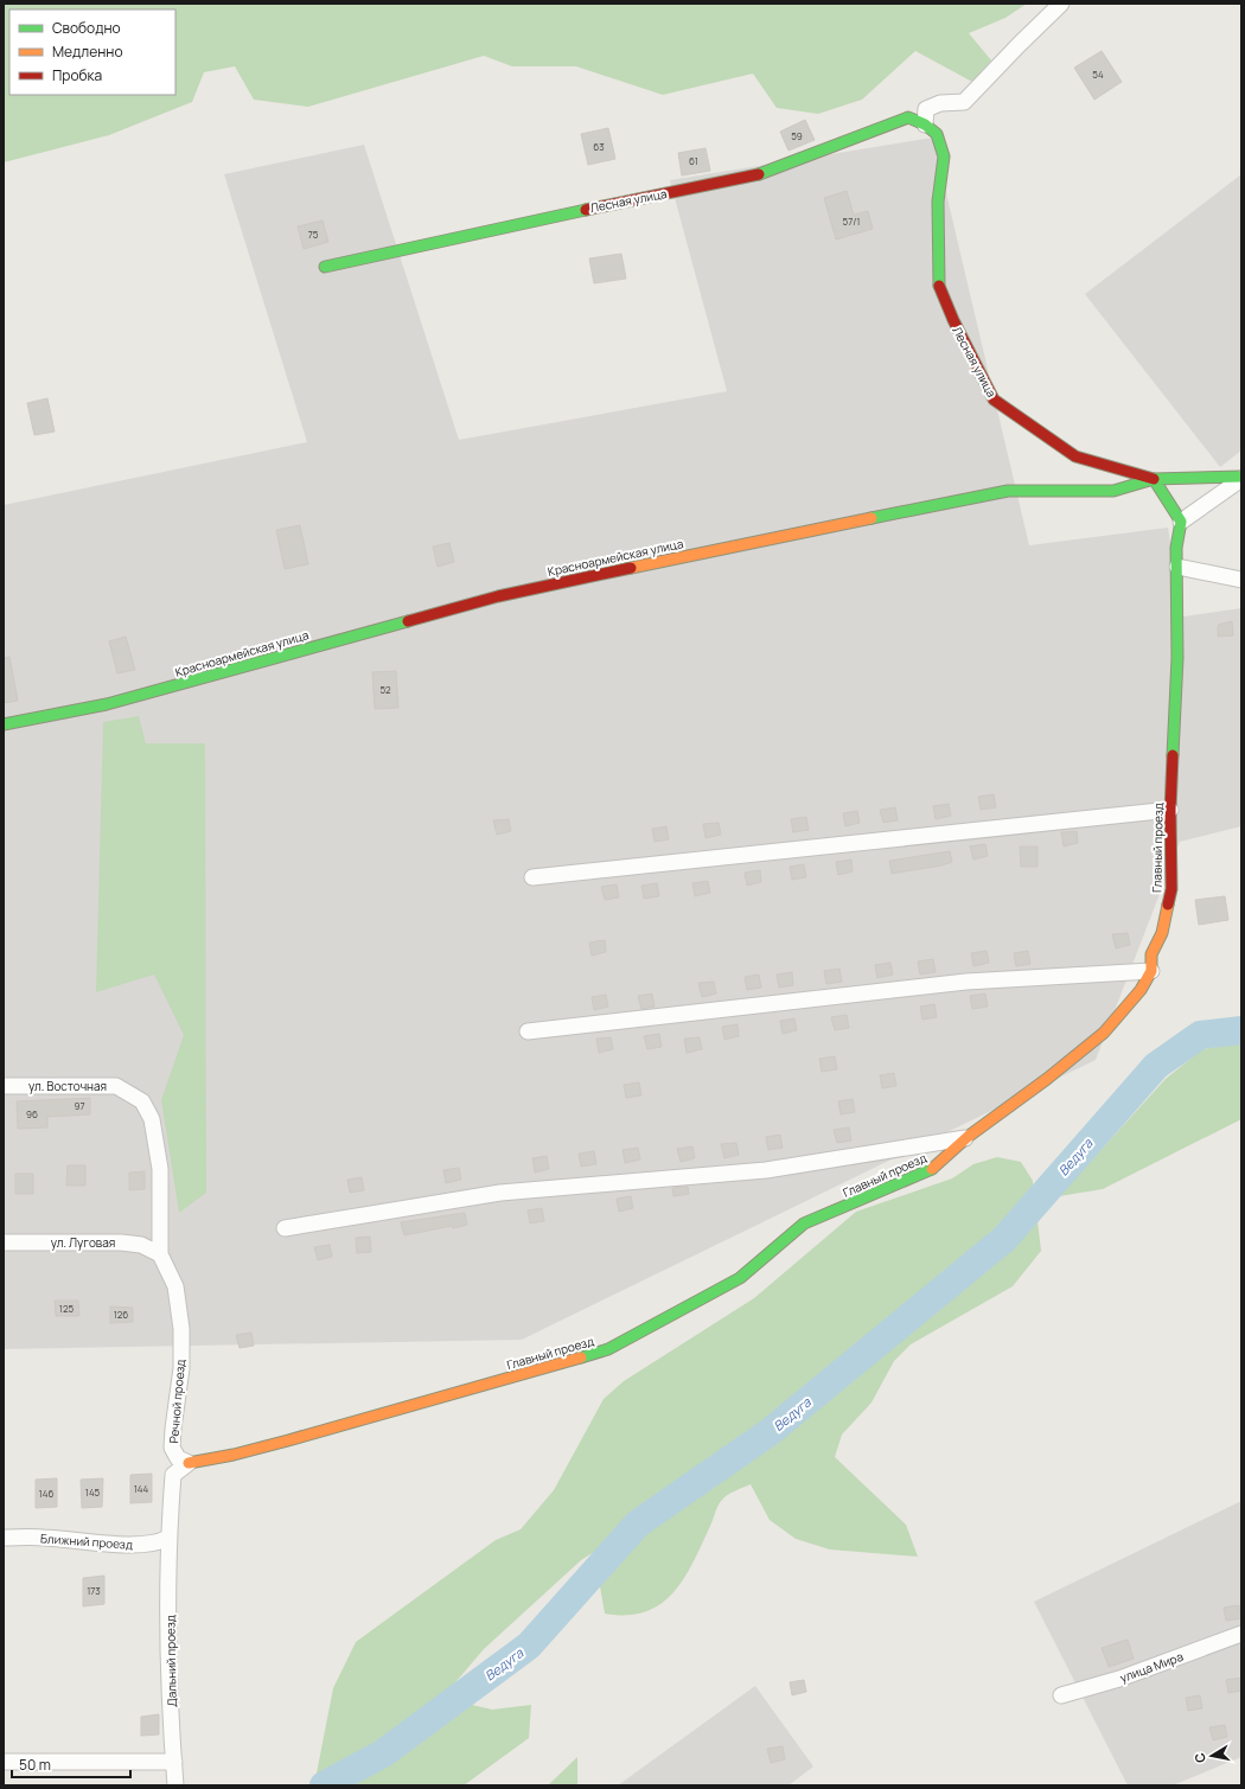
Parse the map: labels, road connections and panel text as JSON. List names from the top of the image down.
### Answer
{
  "streets": {
    "street": [
      "Лесная улица",
      "Красноармейская улица",
      "Главный проезд",
      "ул. Восточная",
      "ул. Луговая",
      "Речной проезд",
      "Ближний проезд",
      "Дальний проезд",
      "улица Мира"
    ]
  },
  "crossings": [
    ["Лесная улица", "Красноармейская улица"],
    ["Главный проезд", "Речной проезд"],
    ["ул. Восточная", "ул. Луговая"],
    ["ул. Восточная", "Речной проезд"],
    ["ул. Луговая", "Речной проезд"],
    ["Ближний проезд", "Дальний проезд"]
  ],
  "water": ["Ведуга"],
  "house_numbers": [
    "54",
    "59",
    "63",
    "61",
    "57/1",
    "75",
    "52",
    "97",
    "96",
    "125",
    "126",
    "144",
    "145",
    "146",
    "173"
  ],
  "legend": ["Свободно", "Медленно", "Пробка"],
  "scale_bar": "50 m",
  "north": "left"
}
